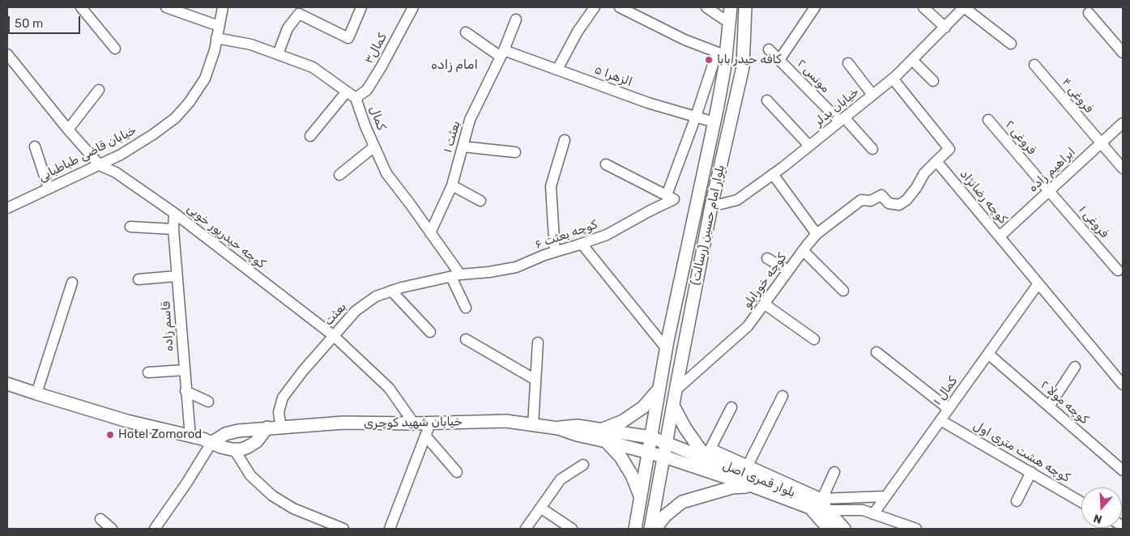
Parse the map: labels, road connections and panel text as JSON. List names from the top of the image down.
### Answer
{
  "streets": {
    "main road": ["بلوار امام حسین (رسالت)", "خیابان شهید کوچری", "بلوار قمری اصل"],
    "street": [
      "کمال۳",
      "الزهرا ۵",
      "مونس ۲",
      "فروغی ۴",
      "خیابان یدلر",
      "کمال",
      "بعثت ۱",
      "فروغی ۲",
      "خیابان قاضی طباطبایی",
      "ابراهیم زاده",
      "کوچه رضانژاد",
      "فروغی ۱",
      "کوچه بعثت ۶",
      "کوچه حیدرپور خویی",
      "کوچه خورابلو",
      "بعثت",
      "قاسم زاده",
      "کمال ۱",
      "کوچه مولا ۲",
      "کوچه هشت متری اول"
    ]
  },
  "crossings": [
    ["کمال۳", "کمال"],
    ["الزهرا ۵", "بعثت ۱"],
    ["الزهرا ۵", "بلوار امام حسین (رسالت)"],
    ["مونس ۲", "خیابان یدلر"],
    ["فروغی ۴", "ابراهیم زاده"],
    ["خیابان یدلر", "بلوار امام حسین (رسالت)"],
    ["کمال", "بعثت ۱"],
    ["کمال", "خیابان قاضی طباطبایی"],
    ["کمال", "کوچه بعثت ۶"],
    ["کمال", "بعثت"],
    ["فروغی ۲", "ابراهیم زاده"],
    ["فروغی ۲", "فروغی ۱"],
    ["خیابان قاضی طباطبایی", "کوچه حیدرپور خویی"],
    ["ابراهیم زاده", "کوچه رضانژاد"],
    ["ابراهیم زاده", "فروغی ۱"],
    ["کوچه رضانژاد", "کوچه خورابلو"],
    ["کوچه رضانژاد", "کمال ۱"],
    ["بلوار امام حسین (رسالت)", "کوچه خورابلو"],
    ["بلوار امام حسین (رسالت)", "خیابان شهید کوچری"],
    ["بلوار امام حسین (رسالت)", "بلوار قمری اصل"],
    ["کوچه بعثت ۶", "بعثت"],
    ["کوچه حیدرپور خویی", "بعثت"],
    ["کوچه حیدرپور خویی", "قاسم زاده"],
    ["کوچه حیدرپور خویی", "خیابان شهید کوچری"],
    ["بعثت", "خیابان شهید کوچری"],
    ["کمال ۱", "کوچه مولا ۲"],
    ["کمال ۱", "کوچه هشت متری اول"],
    ["خیابان شهید کوچری", "بلوار قمری اصل"]
  ],
  "districts": ["امام زاده"],
  "places": ["کافه حیدر بابا", "Hotel Zomorod"],
  "scale_bar": "50 m",
  "north": "bottom"
}
